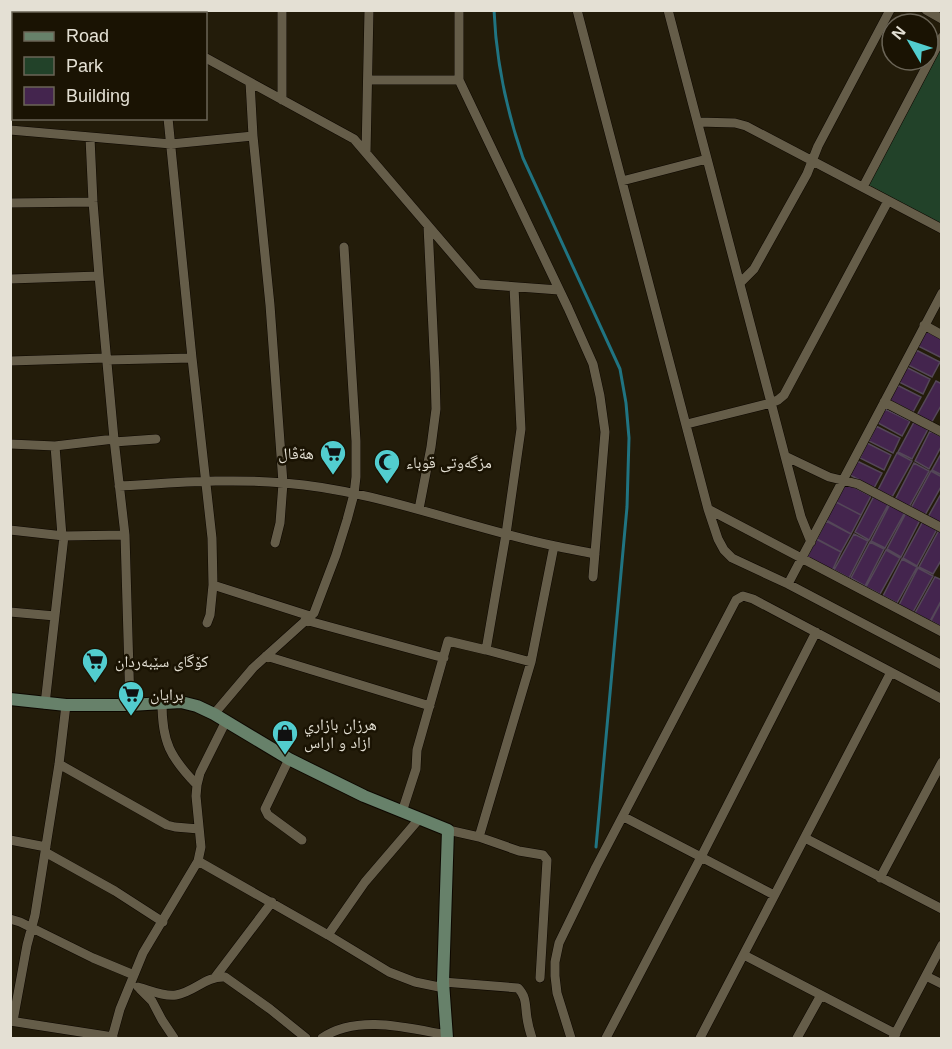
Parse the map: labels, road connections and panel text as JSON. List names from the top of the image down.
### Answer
{
  "places": {
    "supermarket": ["هةڤال", "کۆگای سێبەردان", "برايان"],
    "mosque": ["مزگەوتی قوباء"],
    "shop": ["هرزان بازاري ازاد و اراس"]
  },
  "legend": ["Road", "Park", "Building"],
  "north": "top left"
}
